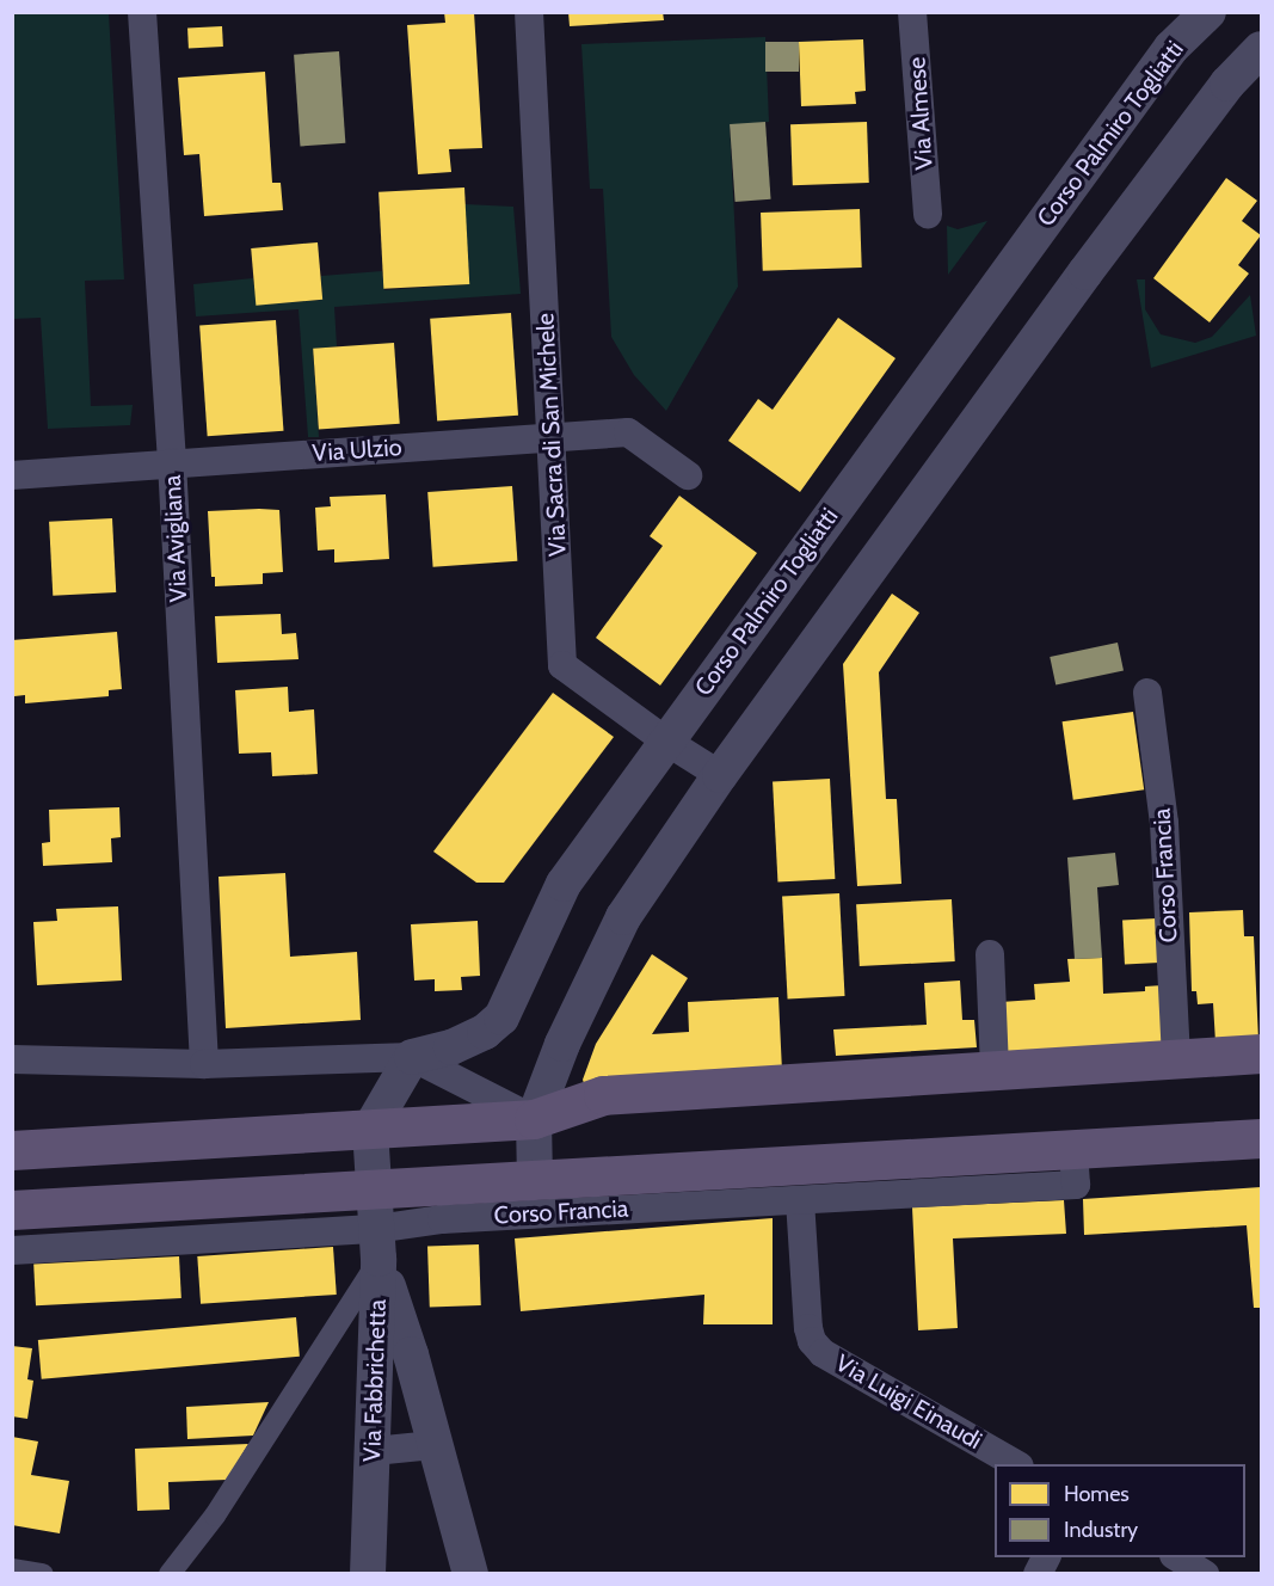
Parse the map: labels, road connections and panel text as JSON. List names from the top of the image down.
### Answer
{
  "streets": {
    "main road": ["Corso Francia"],
    "street": [
      "Via Almese",
      "Corso Palmiro Togliatti",
      "Via Sacra di San Michele",
      "Via Ulzio",
      "Via Avigliana",
      "Via Fabbrichetta",
      "Via Luigi Einaudi"
    ]
  },
  "crossings": [
    ["Corso Palmiro Togliatti", "Via Sacra di San Michele"],
    ["Via Sacra di San Michele", "Via Ulzio"],
    ["Via Ulzio", "Via Avigliana"],
    ["Corso Francia", "Via Fabbrichetta"],
    ["Corso Francia", "Via Luigi Einaudi"]
  ],
  "legend": ["Homes", "Industry"]
}
